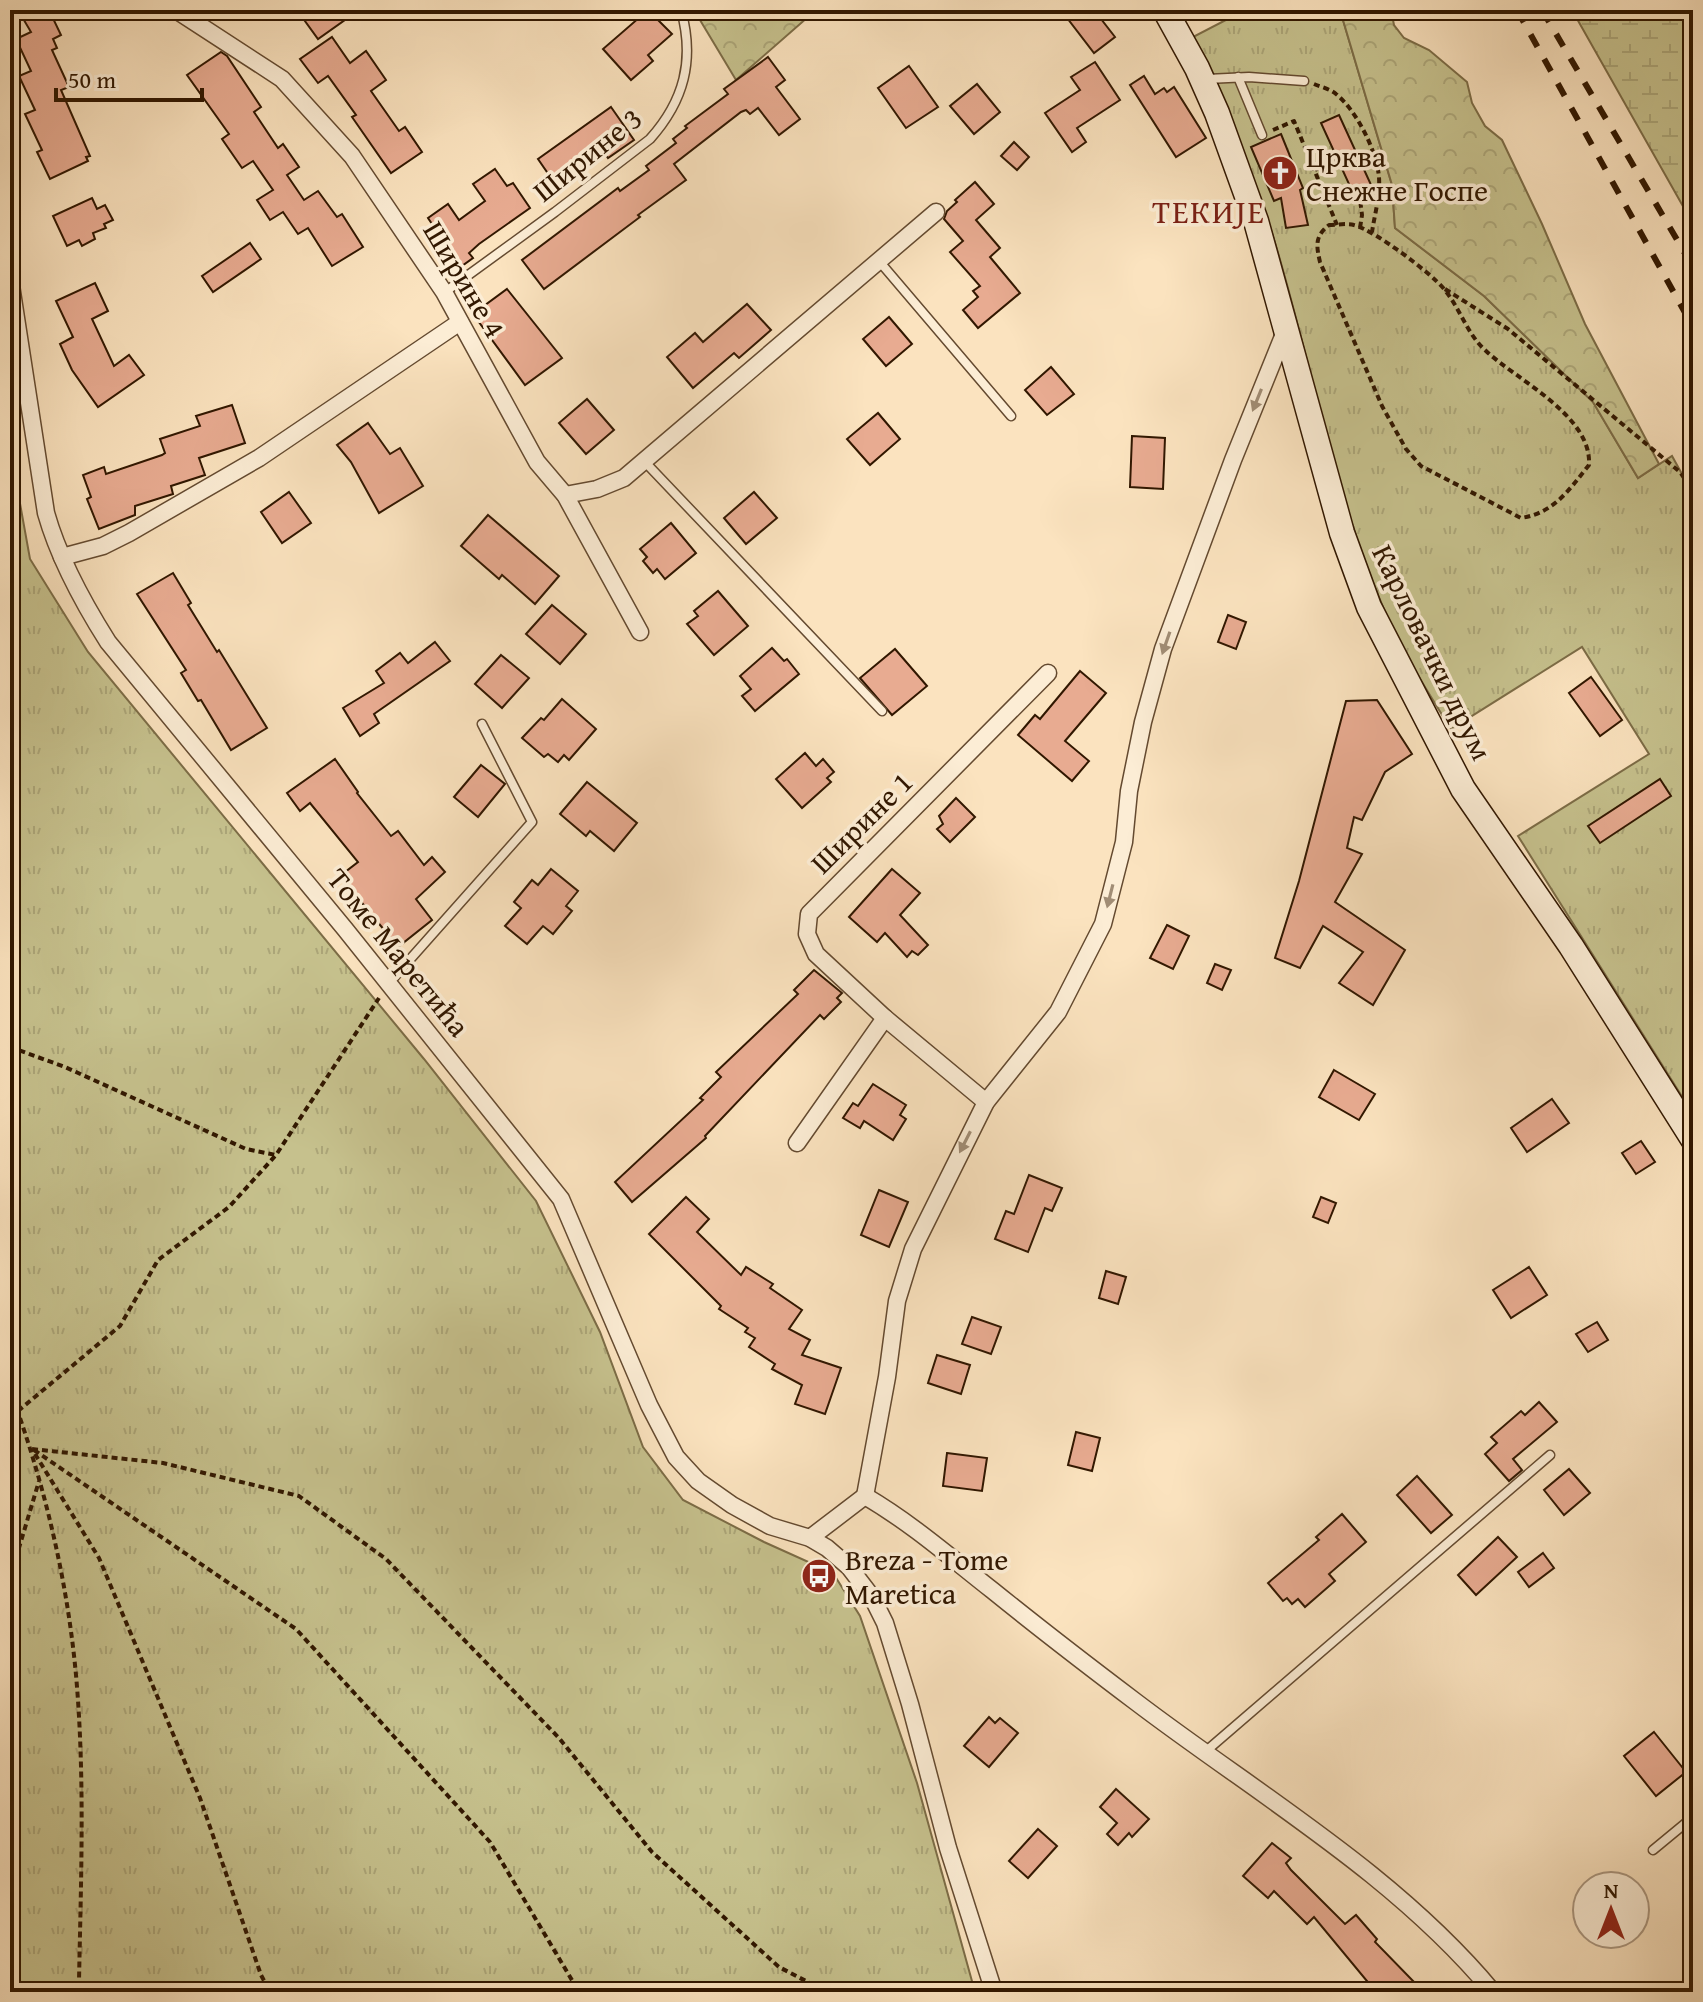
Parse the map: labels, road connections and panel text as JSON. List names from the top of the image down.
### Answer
{
  "streets": {
    "main road": ["Карловачки друм"],
    "street": ["Ширине 4", "Ширине 1", "Томе Маретића"],
    "lane": ["Ширине 3"]
  },
  "crossings": [
    ["Ширине 3", "Ширине 4"]
  ],
  "districts": ["ТЕКИЈЕ"],
  "places": {
    "church": ["Црква Снежне Госпе"],
    "bus stop": ["Breza - Tome Maretica"]
  },
  "scale_bar": "50 m",
  "north": "top"
}
